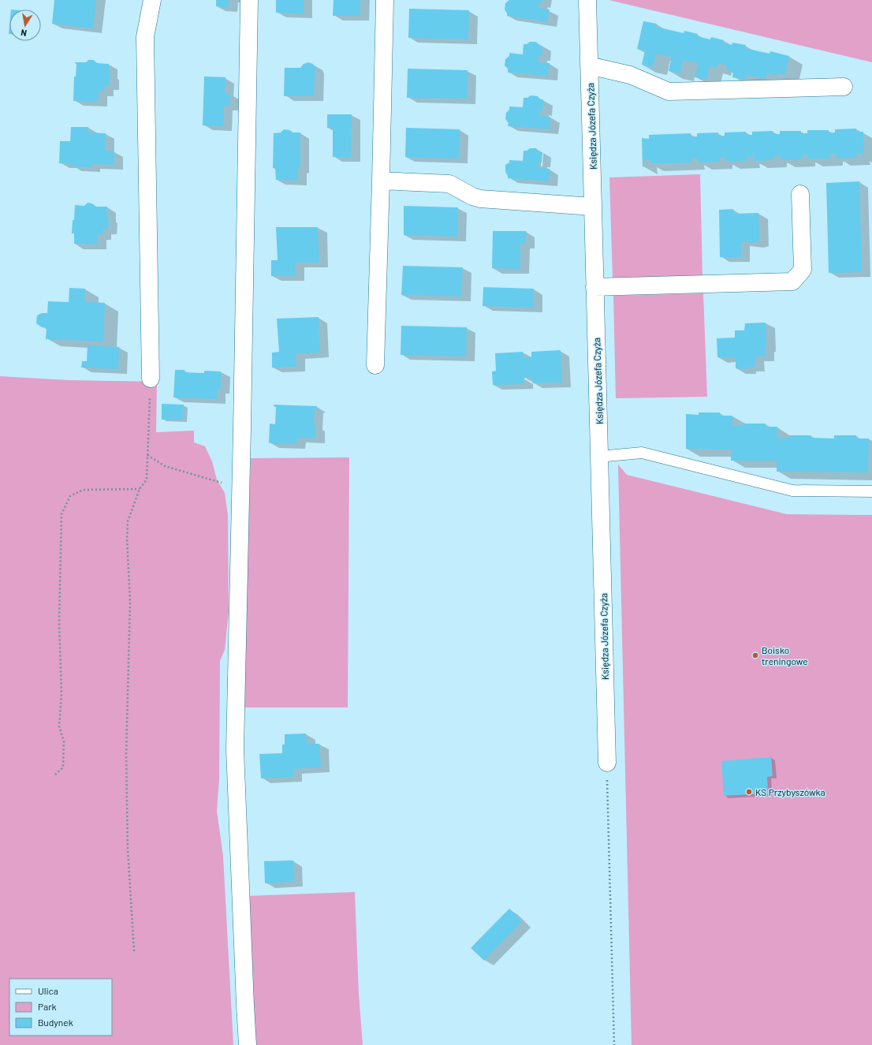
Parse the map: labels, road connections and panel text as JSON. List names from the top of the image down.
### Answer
{
  "streets": {
    "street": ["Księdza Józefa Czyża"]
  },
  "places": ["Boisko treningowe", "KS Przybyszówka"],
  "legend": ["Ulica", "Park", "Budynek"],
  "north": "bottom"
}
